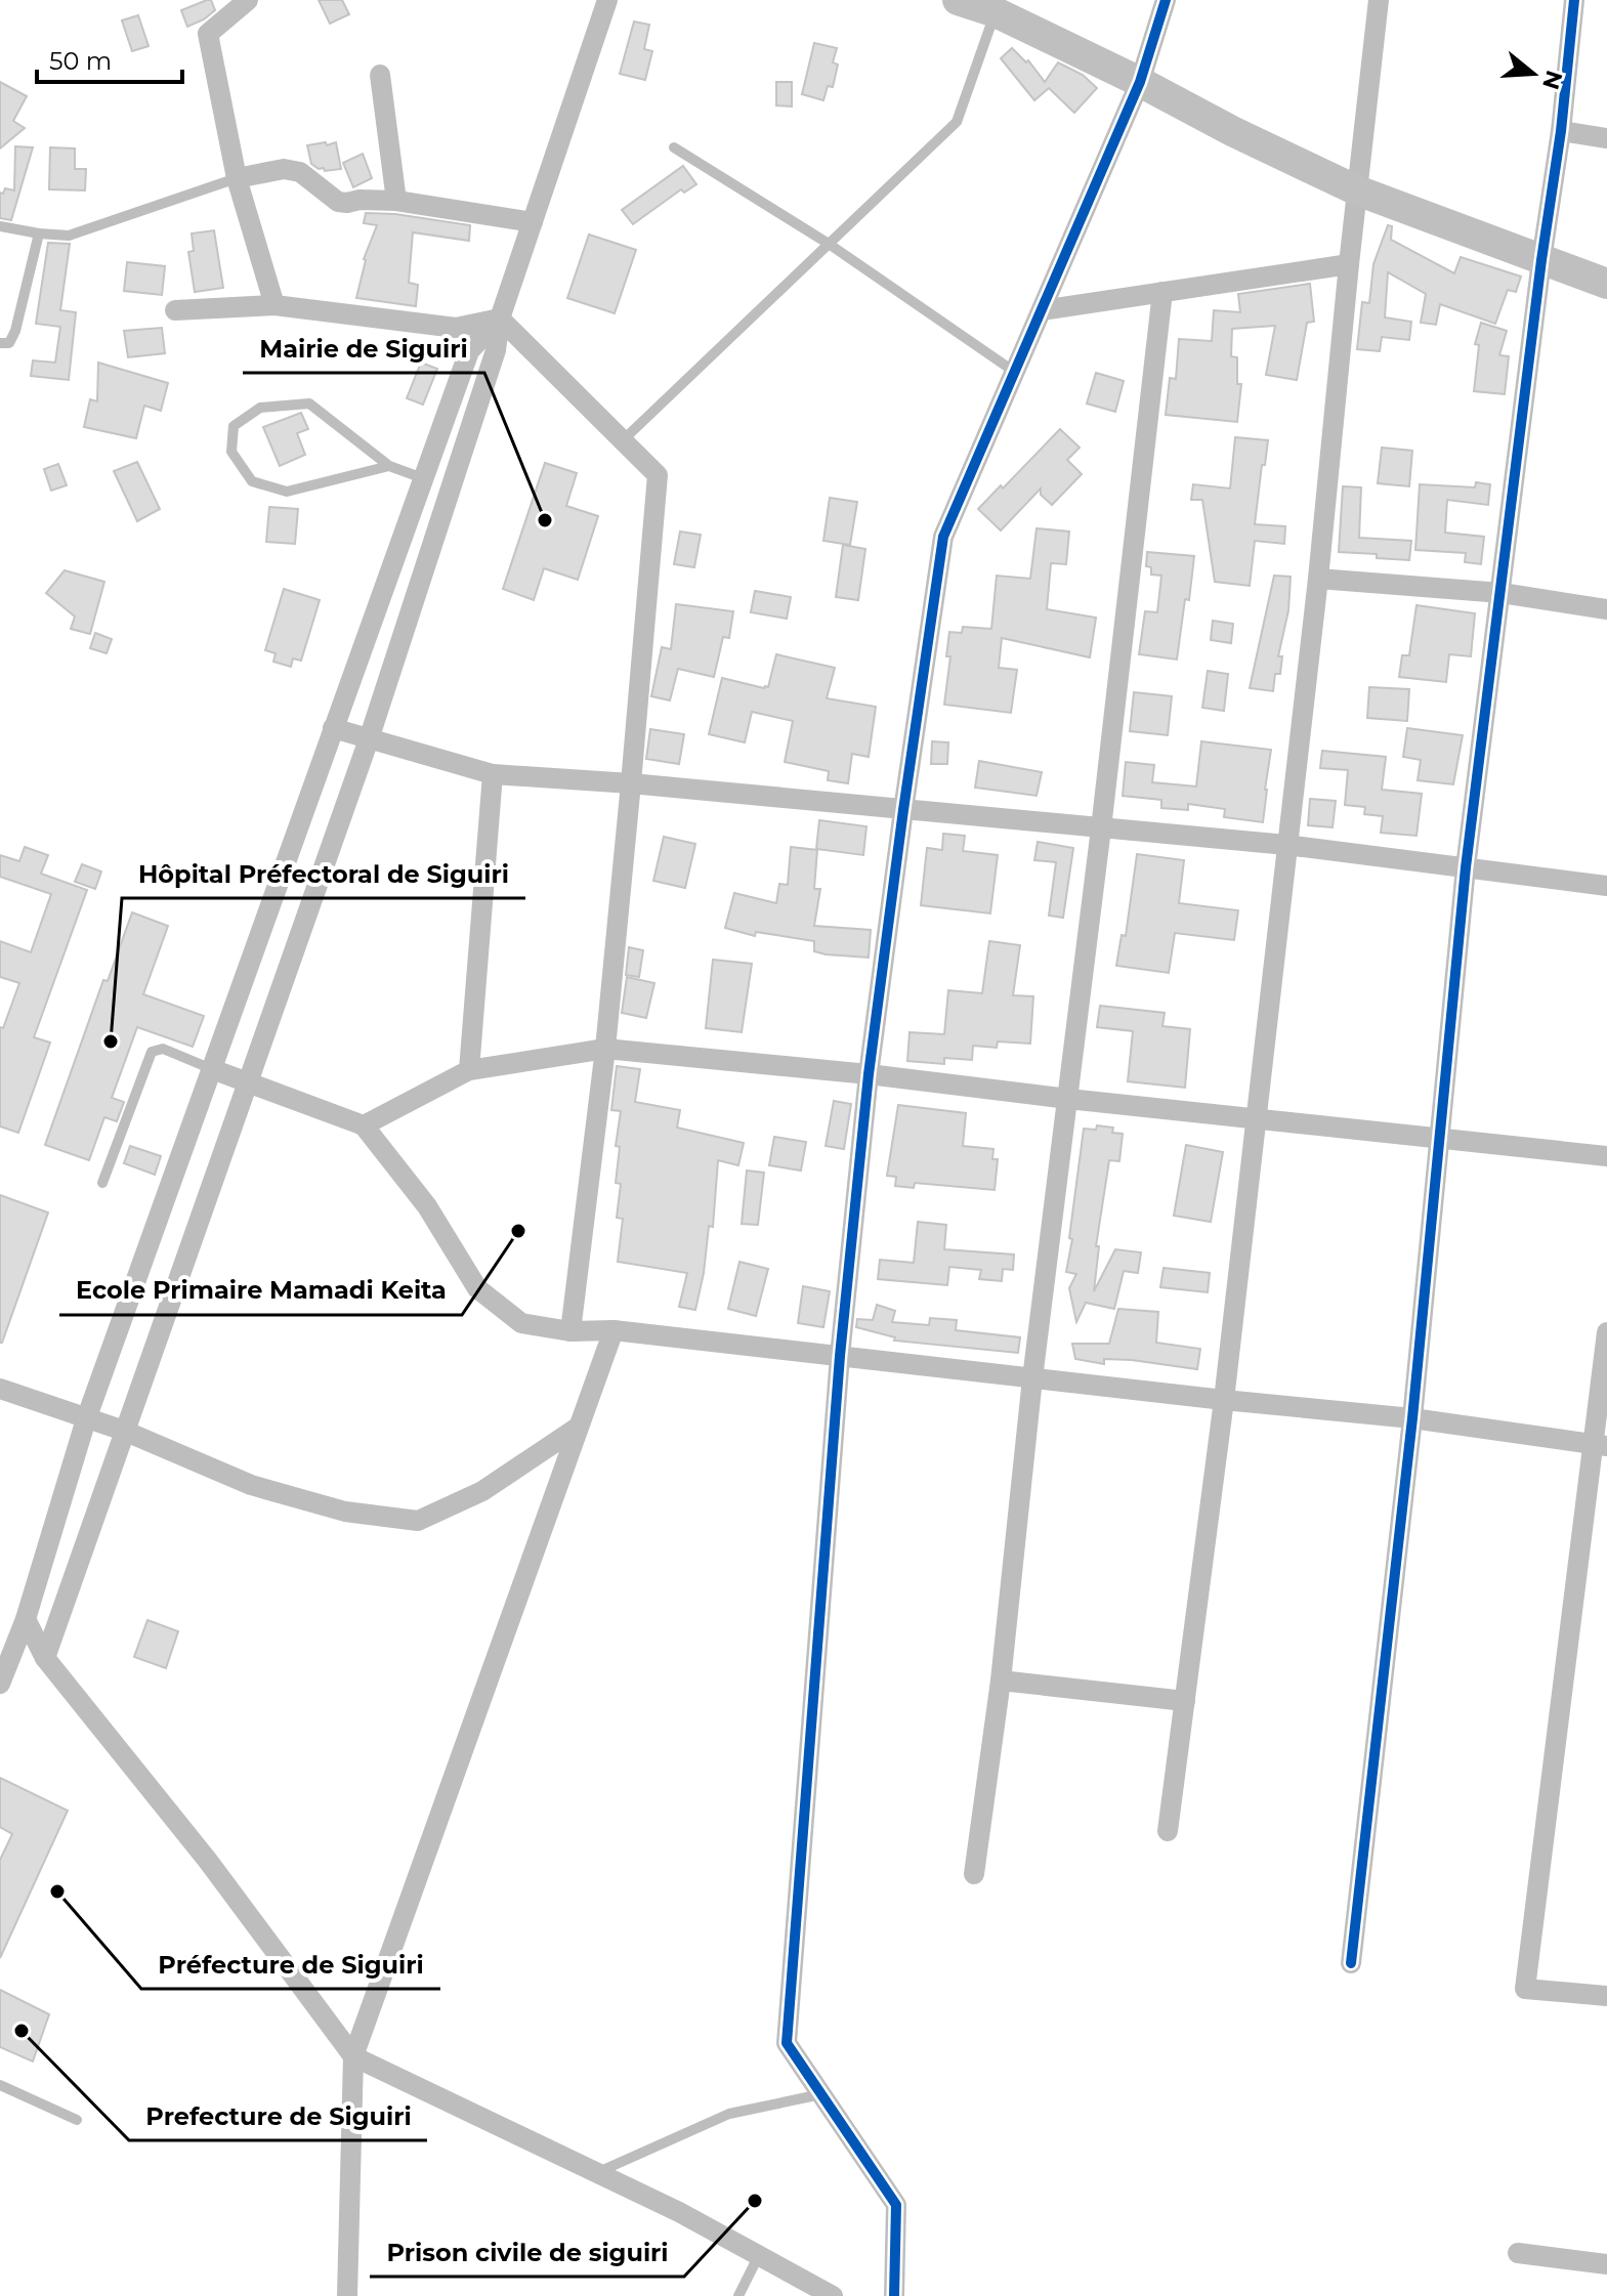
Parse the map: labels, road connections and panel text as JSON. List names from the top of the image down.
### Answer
{
  "places": [
    "Mairie de Siguiri",
    "Hôpital Préfectoral de Siguiri",
    "Ecole Primaire Mamadi Keita",
    "Préfecture de Siguiri",
    "Prefecture de Siguiri",
    "Prison civile de siguiri"
  ],
  "scale_bar": "50 m",
  "north": "right"
}
